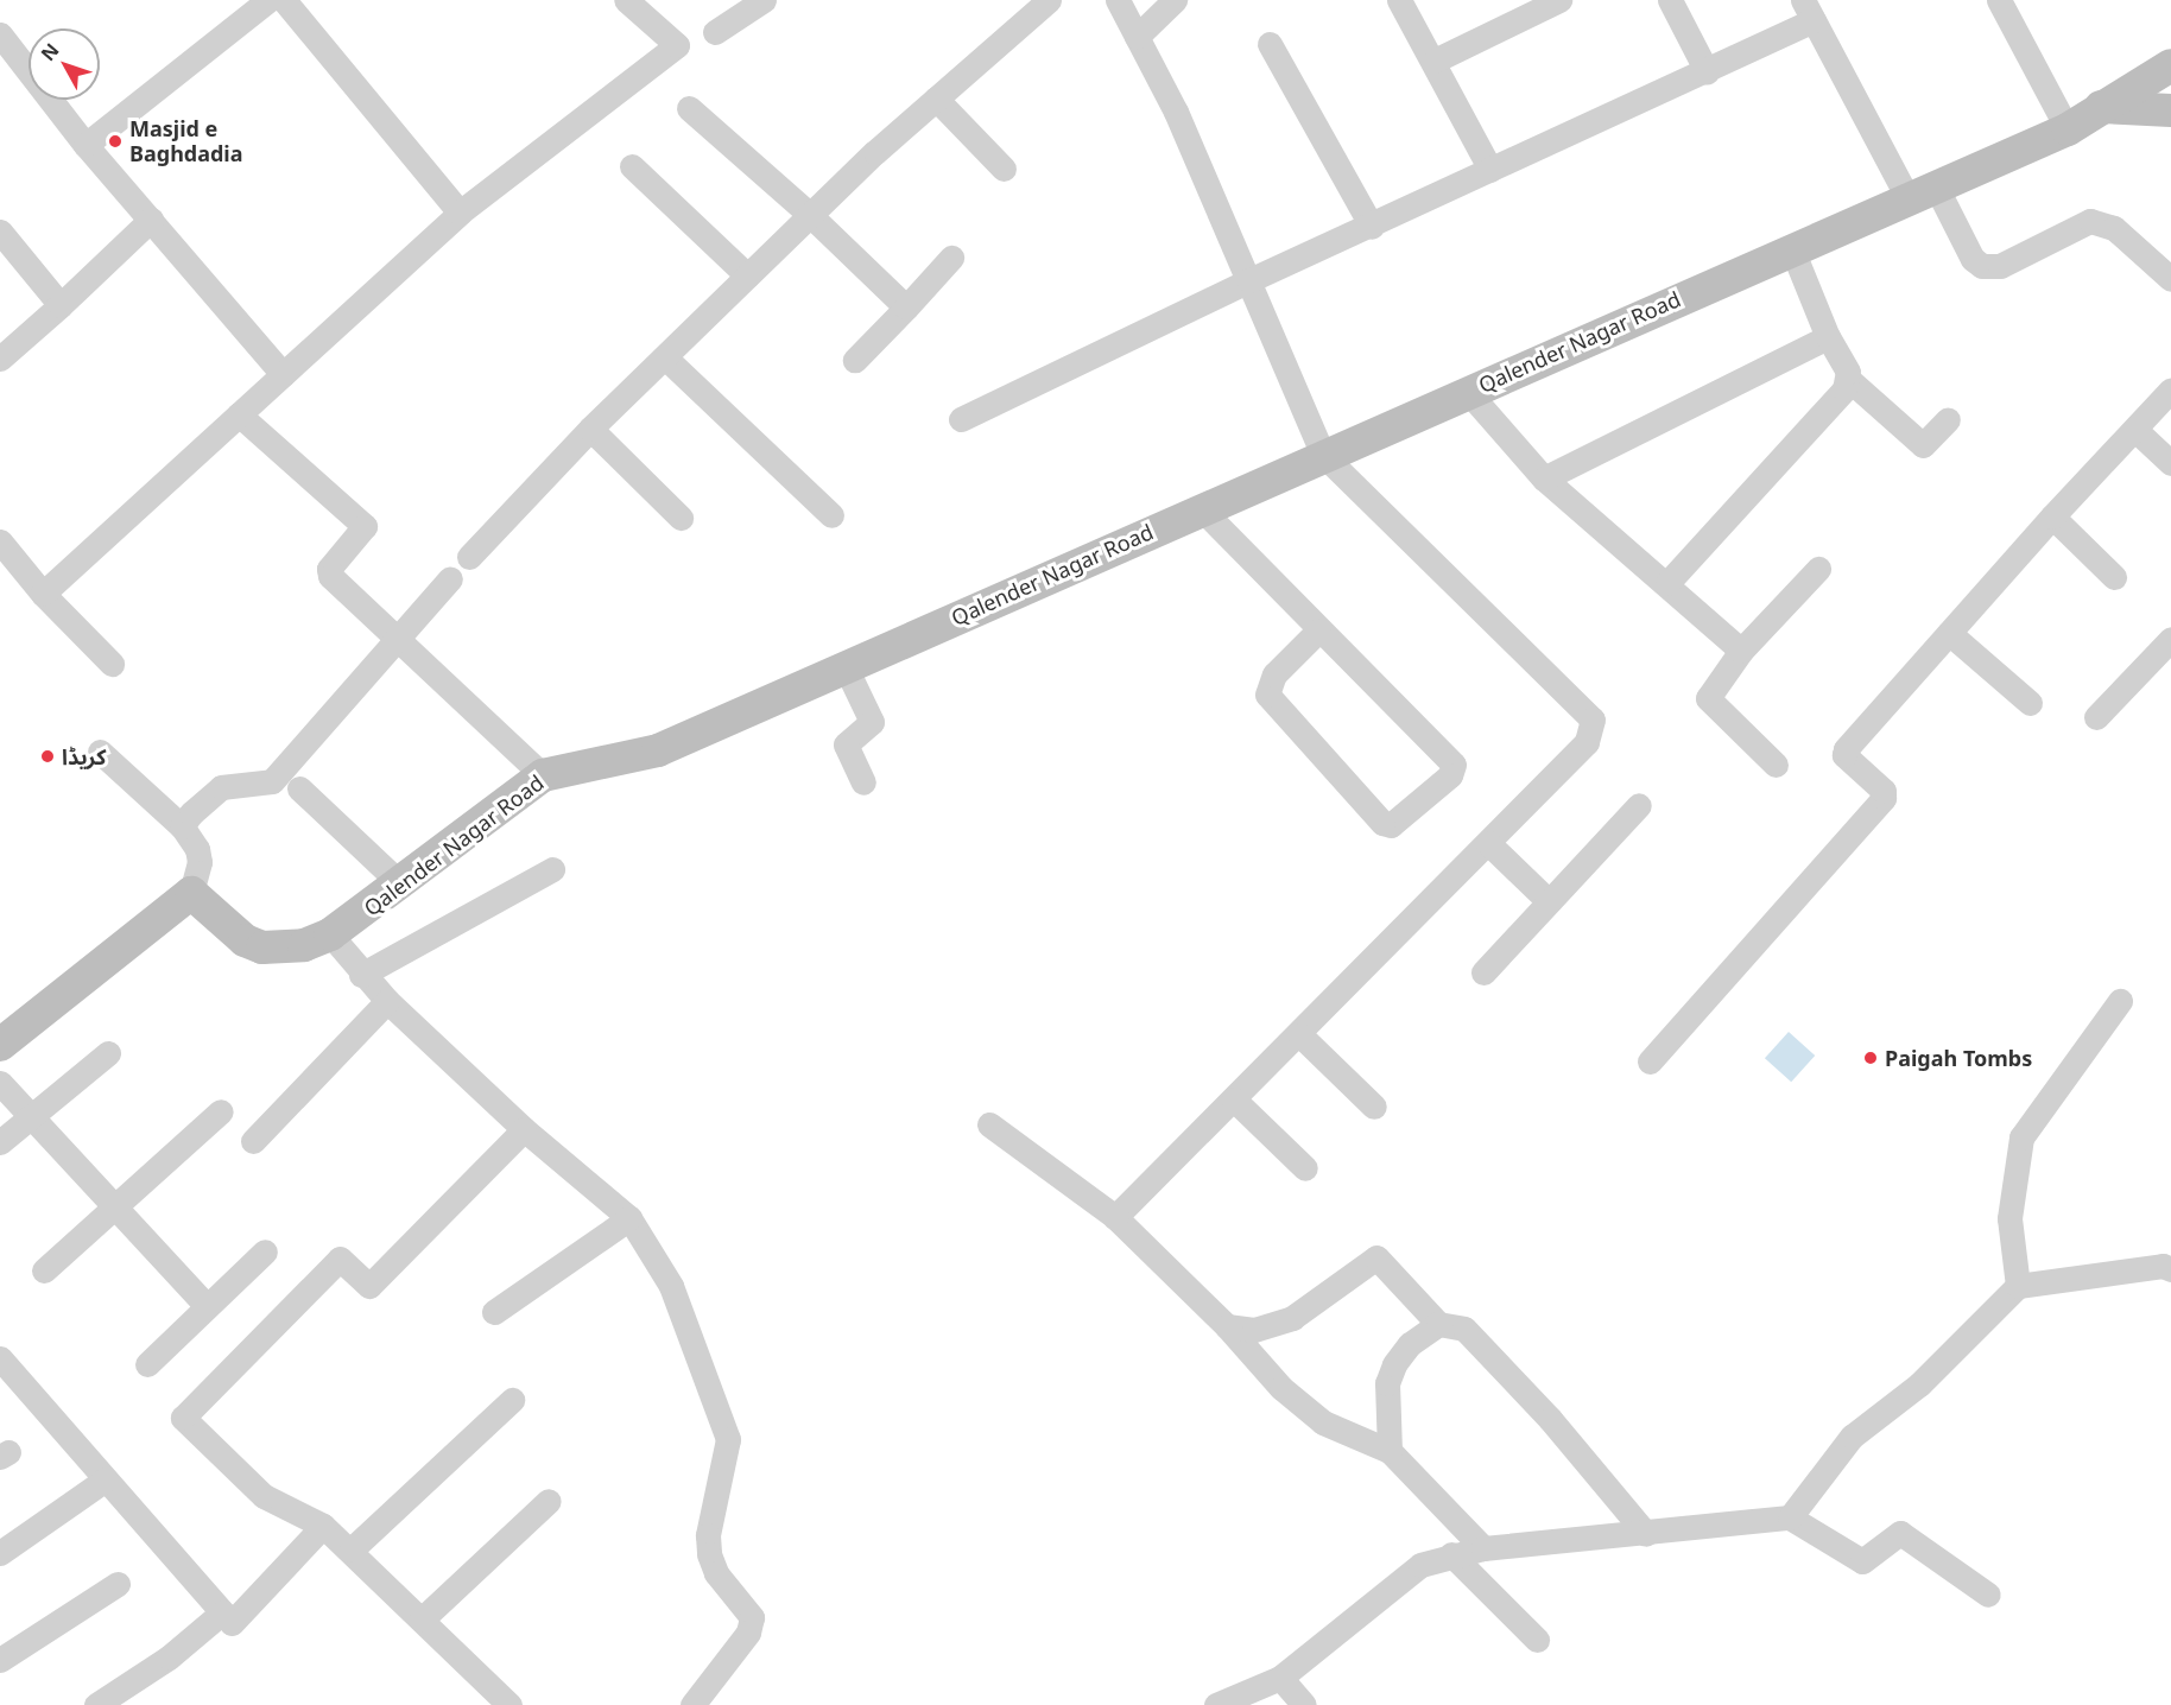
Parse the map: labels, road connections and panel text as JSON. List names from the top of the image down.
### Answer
{
  "streets": {
    "street": ["Qalender Nagar Road"]
  },
  "places": ["Masjid e Baghdadia", "کریڈا", "Paigah Tombs"],
  "north": "top left"
}
